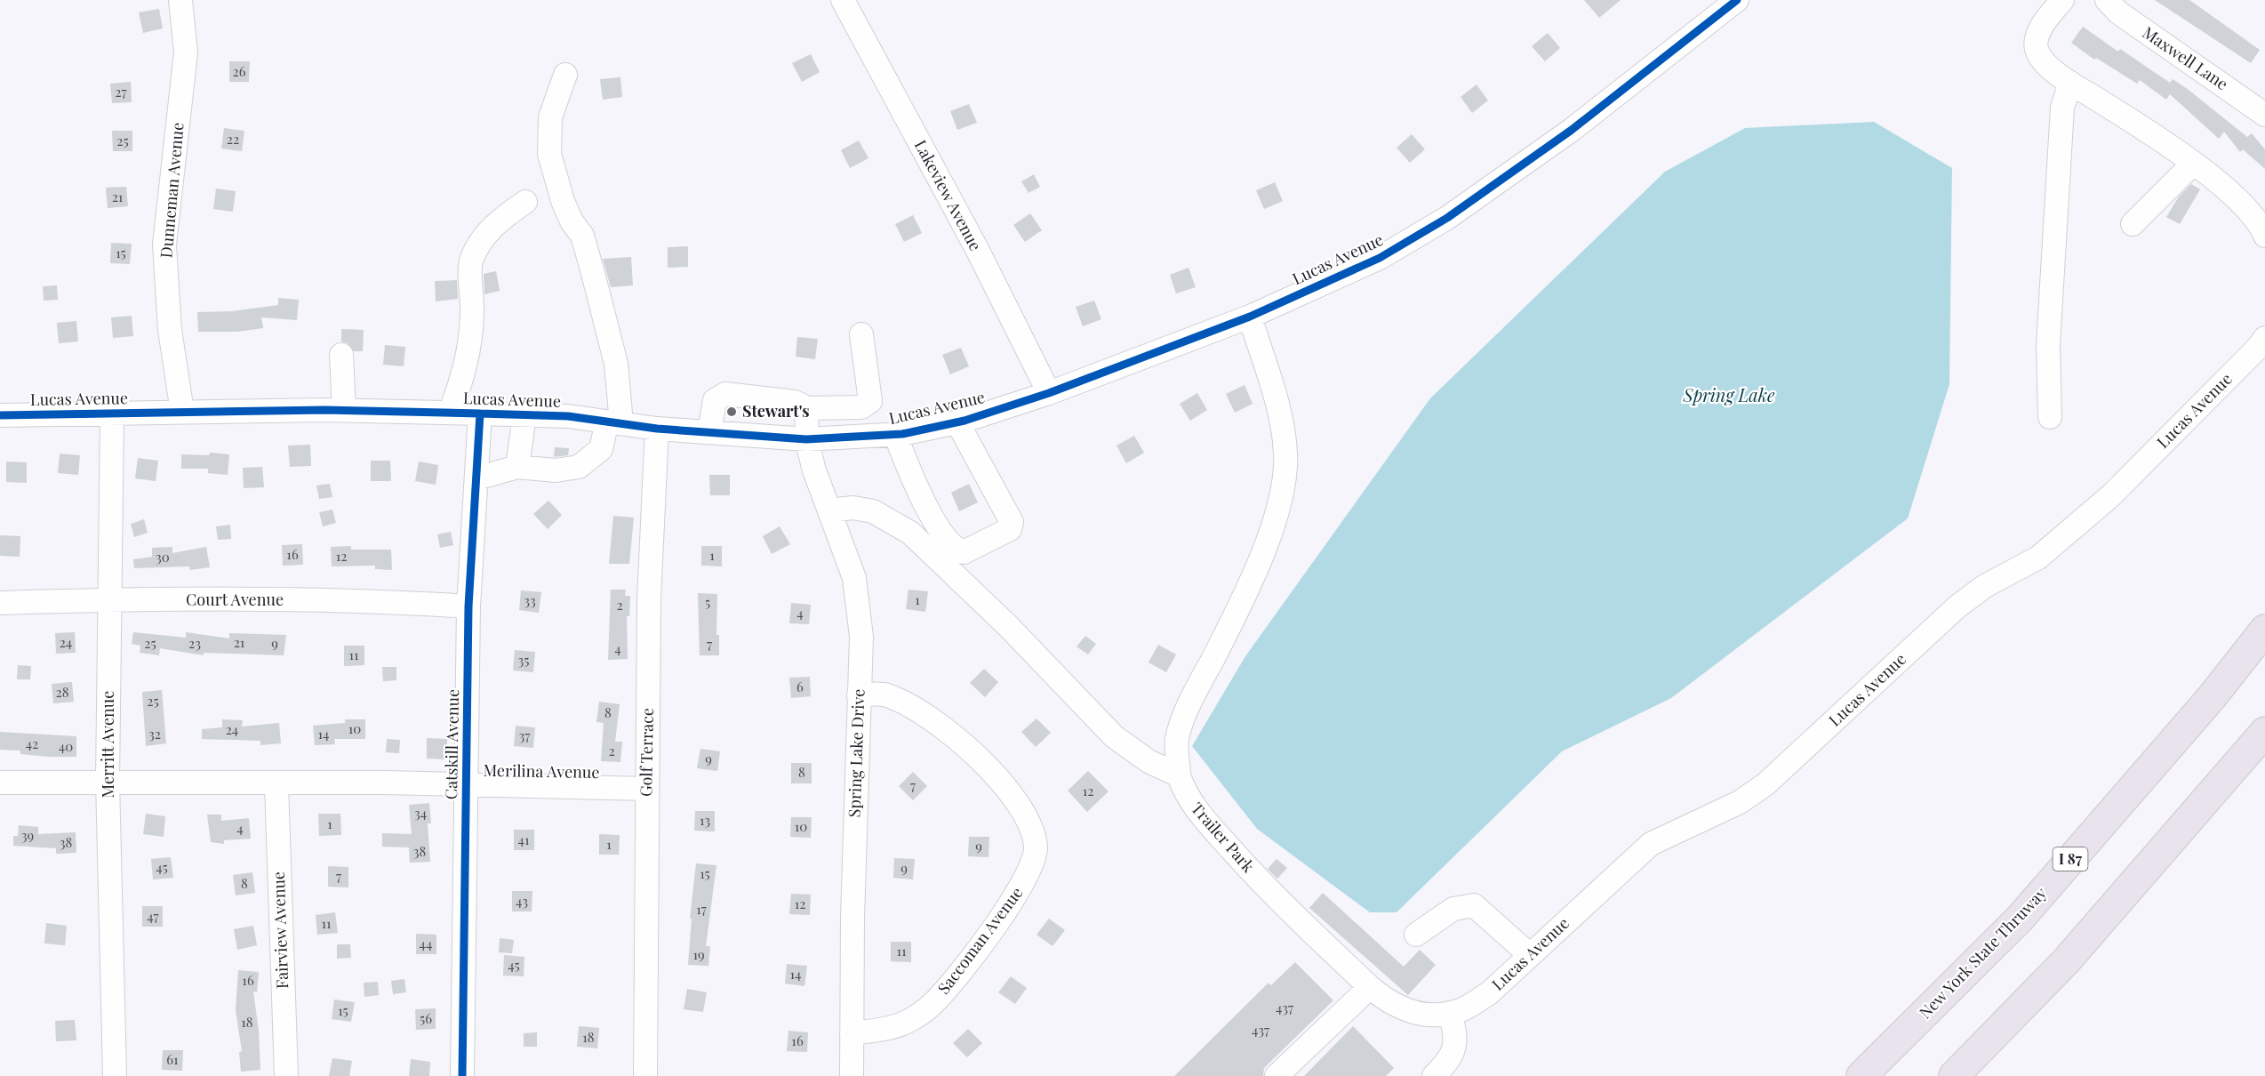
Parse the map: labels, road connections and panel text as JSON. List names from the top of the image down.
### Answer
{
  "streets": {
    "highway": ["I 87", "New York State Thruway"],
    "street": [
      "Maxwell Lane",
      "Dunneman Avenue",
      "Lakeview Avenue",
      "Lucas Avenue",
      "Court Avenue",
      "Merritt Avenue",
      "Catskill Avenue",
      "Golf Terrace",
      "Spring Lake Drive",
      "Merilina Avenue",
      "Trailer Park",
      "Fairview Avenue",
      "Saccoman Avenue"
    ]
  },
  "crossings": [
    ["Dunneman Avenue", "Lucas Avenue"],
    ["Lakeview Avenue", "Lucas Avenue"],
    ["Lucas Avenue", "Merritt Avenue"],
    ["Lucas Avenue", "Catskill Avenue"],
    ["Lucas Avenue", "Golf Terrace"],
    ["Lucas Avenue", "Spring Lake Drive"],
    ["Lucas Avenue", "Trailer Park"],
    ["Court Avenue", "Merritt Avenue"],
    ["Court Avenue", "Catskill Avenue"],
    ["Merritt Avenue", "Merilina Avenue"],
    ["Catskill Avenue", "Merilina Avenue"],
    ["Golf Terrace", "Merilina Avenue"],
    ["Spring Lake Drive", "Saccoman Avenue"],
    ["Merilina Avenue", "Fairview Avenue"]
  ],
  "water": ["Spring Lake"],
  "places": ["Stewart's"],
  "house_numbers": [
    "26",
    "27",
    "22",
    "25",
    "21",
    "15",
    "16",
    "1",
    "12",
    "30",
    "1",
    "33",
    "5",
    "2",
    "4",
    "24",
    "21",
    "25",
    "23",
    "9",
    "7",
    "4",
    "11",
    "35",
    "6",
    "28",
    "25",
    "8",
    "10",
    "24",
    "32",
    "14",
    "37",
    "42",
    "40",
    "2",
    "9",
    "8",
    "7",
    "12",
    "34",
    "13",
    "1",
    "10",
    "4",
    "39",
    "41",
    "38",
    "1",
    "9",
    "38",
    "45",
    "9",
    "15",
    "7",
    "8",
    "43",
    "12",
    "17",
    "47",
    "11",
    "44",
    "11",
    "19",
    "45",
    "14",
    "16",
    "437",
    "15",
    "56",
    "18",
    "437",
    "18",
    "16",
    "61"
  ]
}
